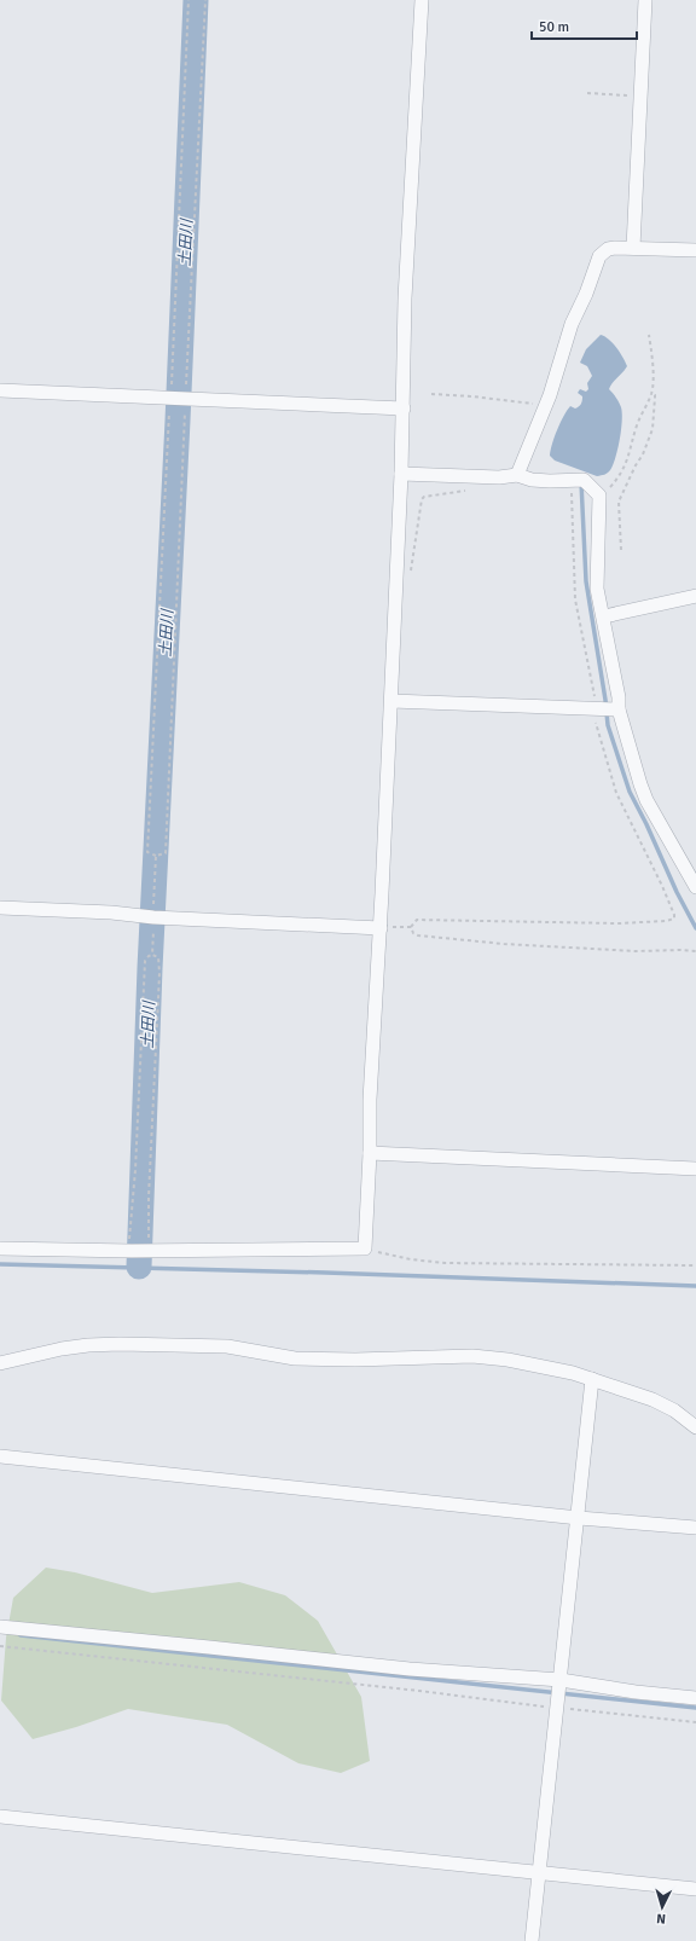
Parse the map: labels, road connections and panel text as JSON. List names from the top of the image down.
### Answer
{
  "water": ["土田川"],
  "scale_bar": "50 m",
  "north": "bottom"
}
